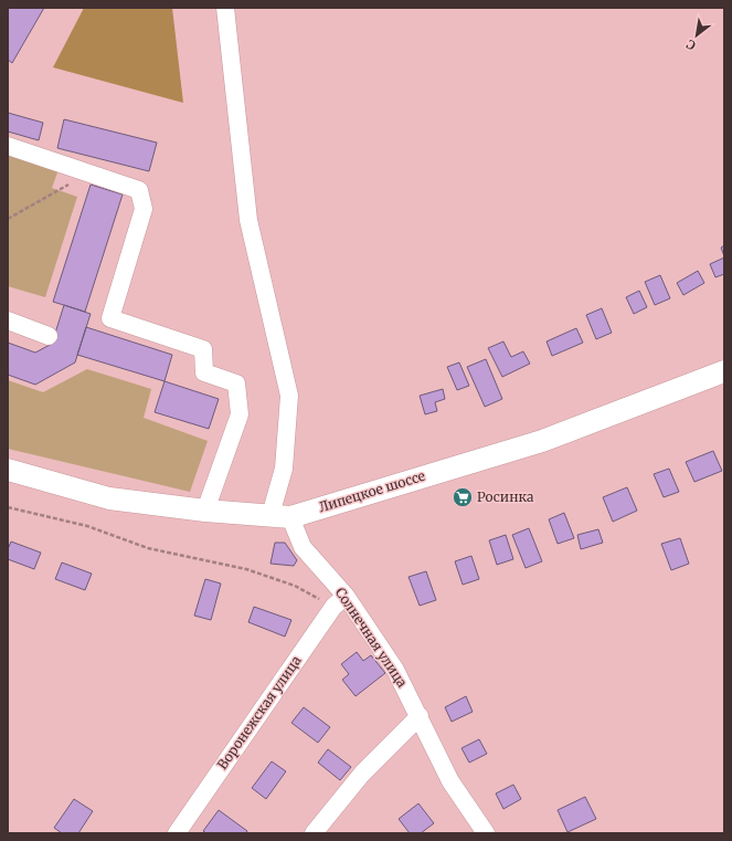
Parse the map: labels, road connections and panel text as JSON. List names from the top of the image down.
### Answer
{
  "streets": {
    "main road": ["Липецкое шоссе"],
    "street": ["Солнечная улица", "Воронежская улица"]
  },
  "crossings": [
    ["Липецкое шоссе", "Солнечная улица"],
    ["Солнечная улица", "Воронежская улица"]
  ],
  "places": {
    "supermarket": ["Росинка"]
  },
  "north": "bottom left"
}
